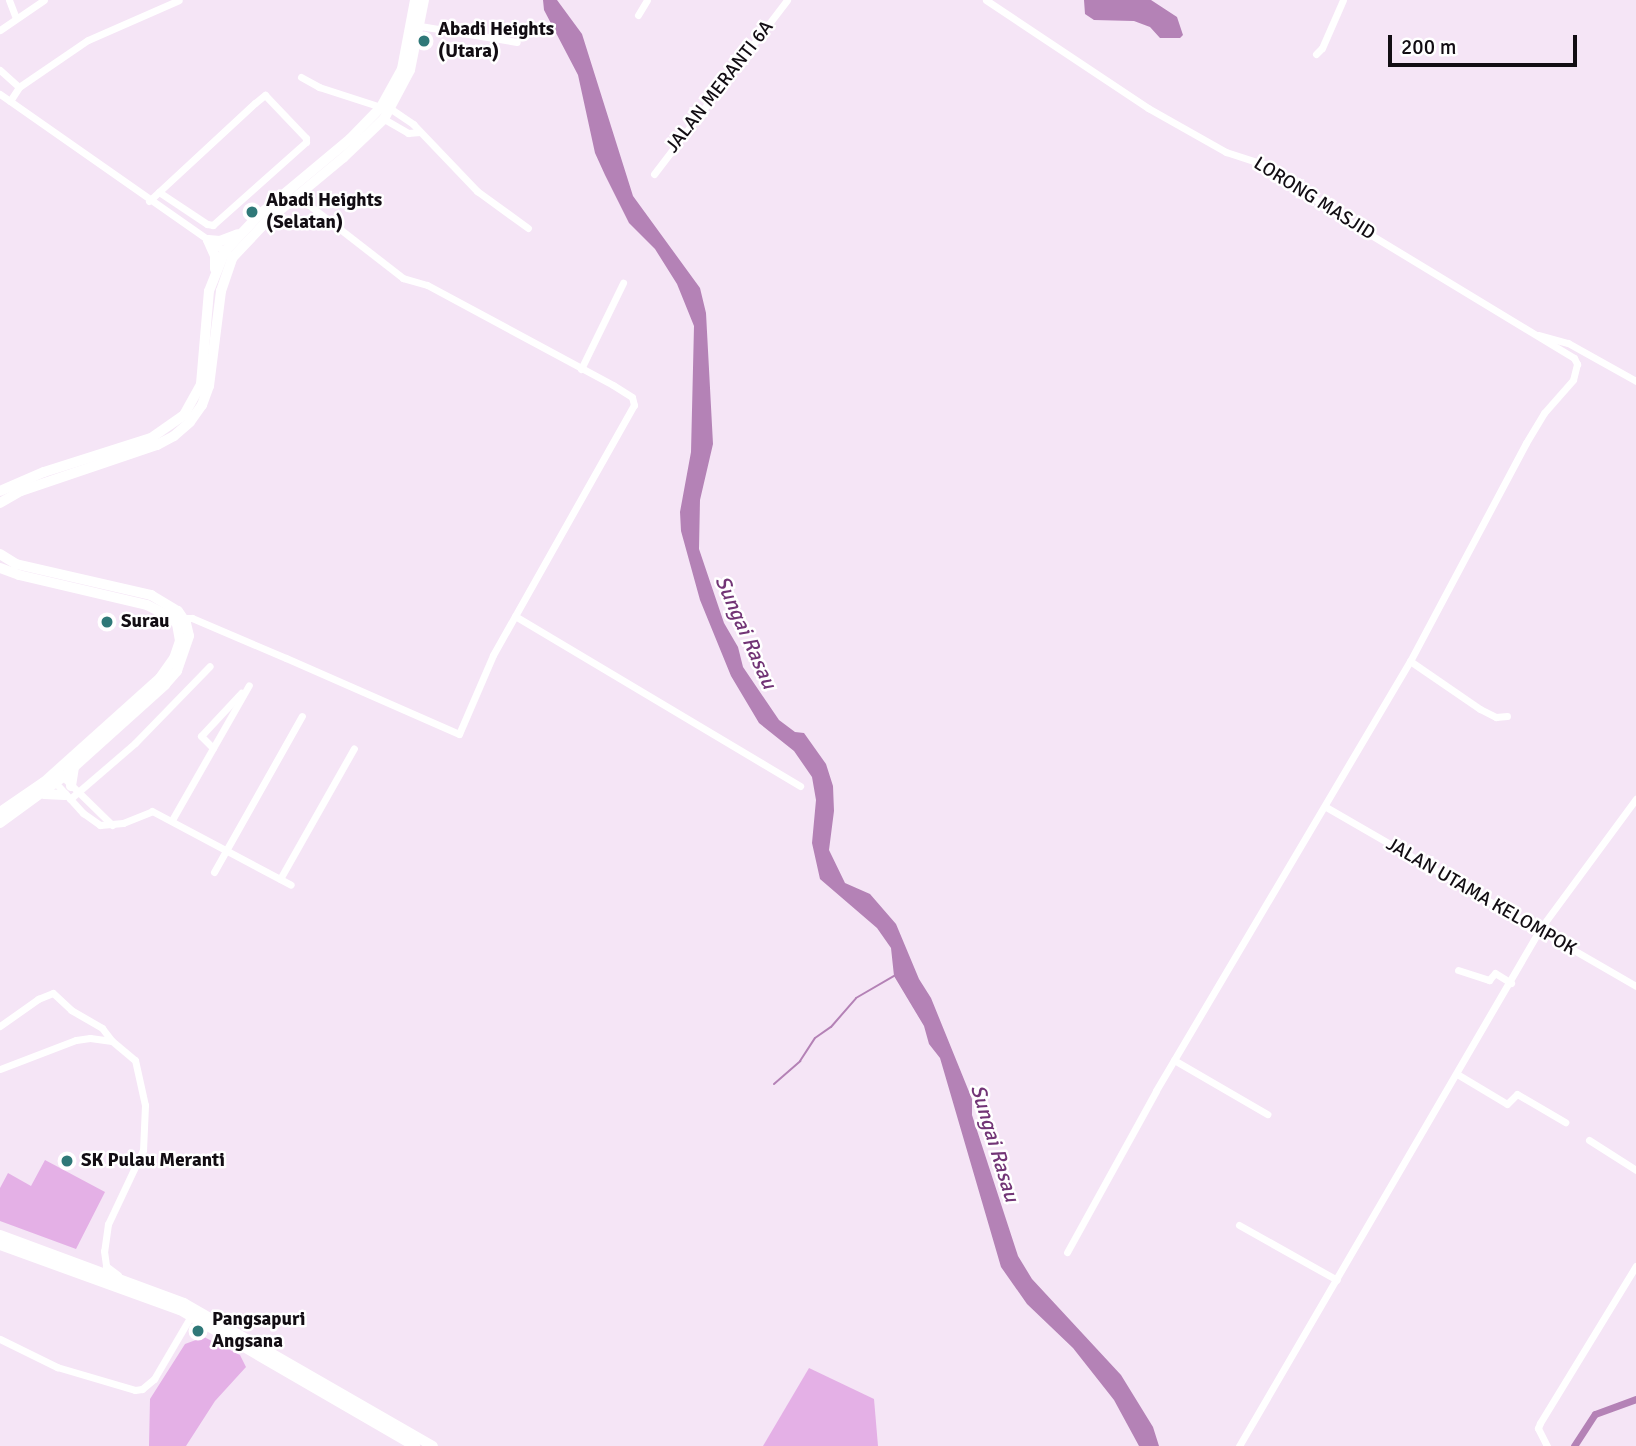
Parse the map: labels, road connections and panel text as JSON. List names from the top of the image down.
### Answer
{
  "streets": {
    "street": ["JALAN MERANTI 6A", "LORONG MASJID", "JALAN UTAMA KELOMPOK"]
  },
  "crossings": [
    ["LORONG MASJID", "JALAN UTAMA KELOMPOK"]
  ],
  "water": ["Sungai Rasau"],
  "places": [
    "Abadi Heights (Utara)",
    "Abadi Heights (Selatan)",
    "Surau",
    "SK Pulau Meranti",
    "Pangsapuri Angsana"
  ],
  "scale_bar": "200 m"
}
